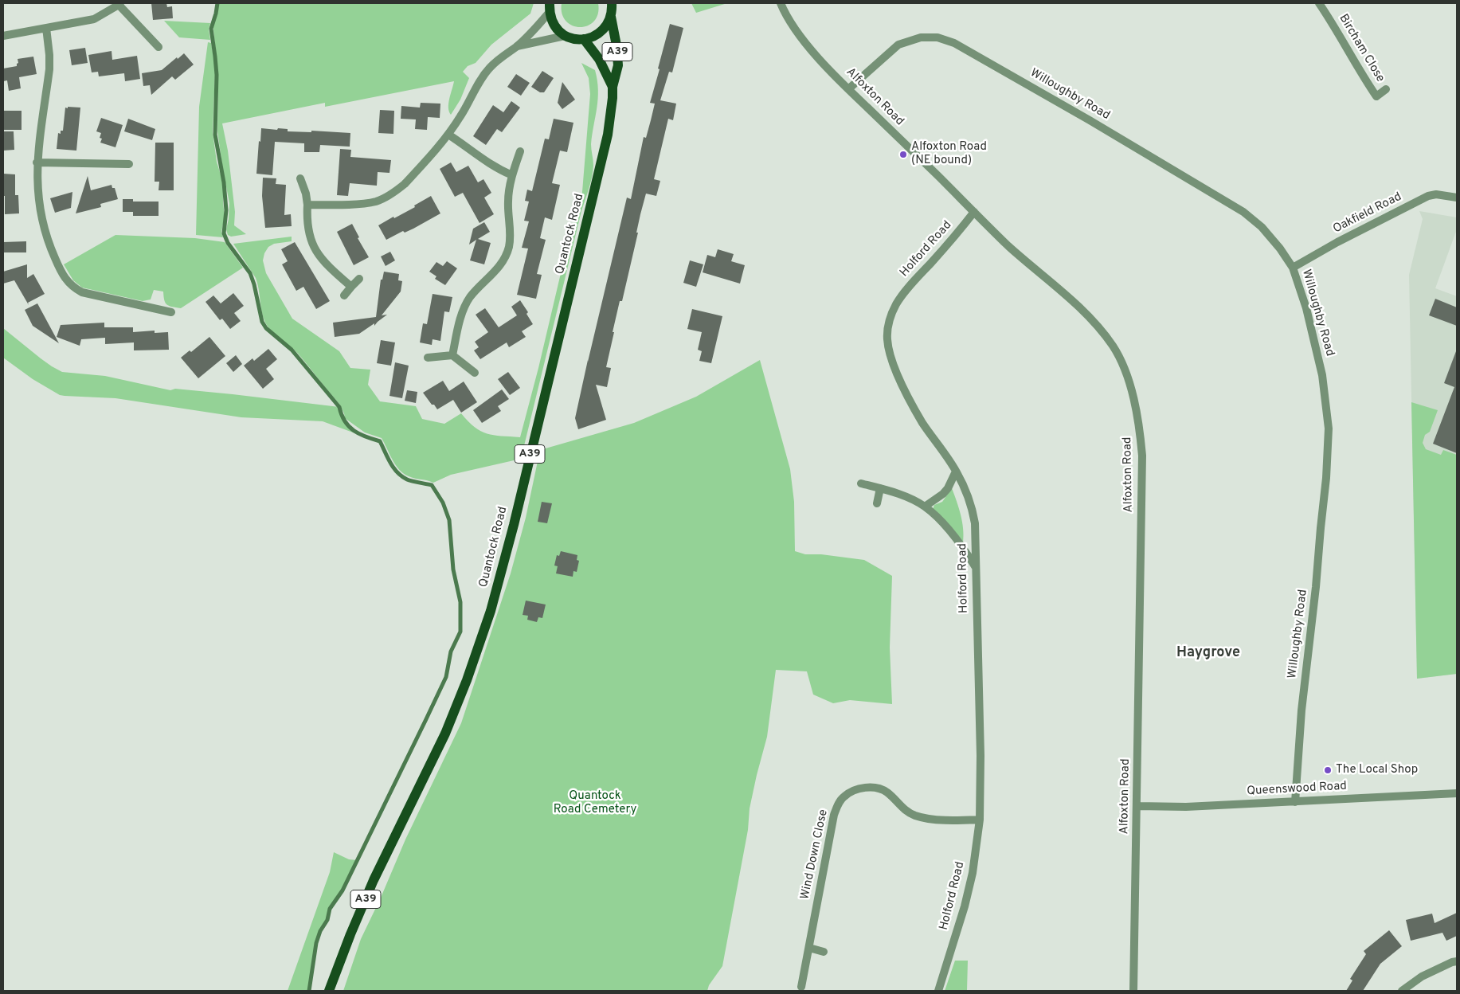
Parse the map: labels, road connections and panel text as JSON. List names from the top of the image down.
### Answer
{
  "streets": {
    "main road": ["A39", "Quantock Road"],
    "street": [
      "Bircham Close",
      "Willoughby Road",
      "Alfoxton Road",
      "Oakfield Road",
      "Holford Road",
      "Queenswood Road",
      "Wind Down Close"
    ]
  },
  "crossings": [
    ["A39", "Quantock Road"],
    ["Willoughby Road", "Alfoxton Road"],
    ["Willoughby Road", "Oakfield Road"],
    ["Willoughby Road", "Queenswood Road"],
    ["Alfoxton Road", "Holford Road"],
    ["Alfoxton Road", "Queenswood Road"],
    ["Holford Road", "Wind Down Close"]
  ],
  "districts": ["Haygrove"],
  "parks": ["Quantock Road Cemetery"],
  "places": ["Alfoxton Road (NE bound)", "The Local Shop"]
}
